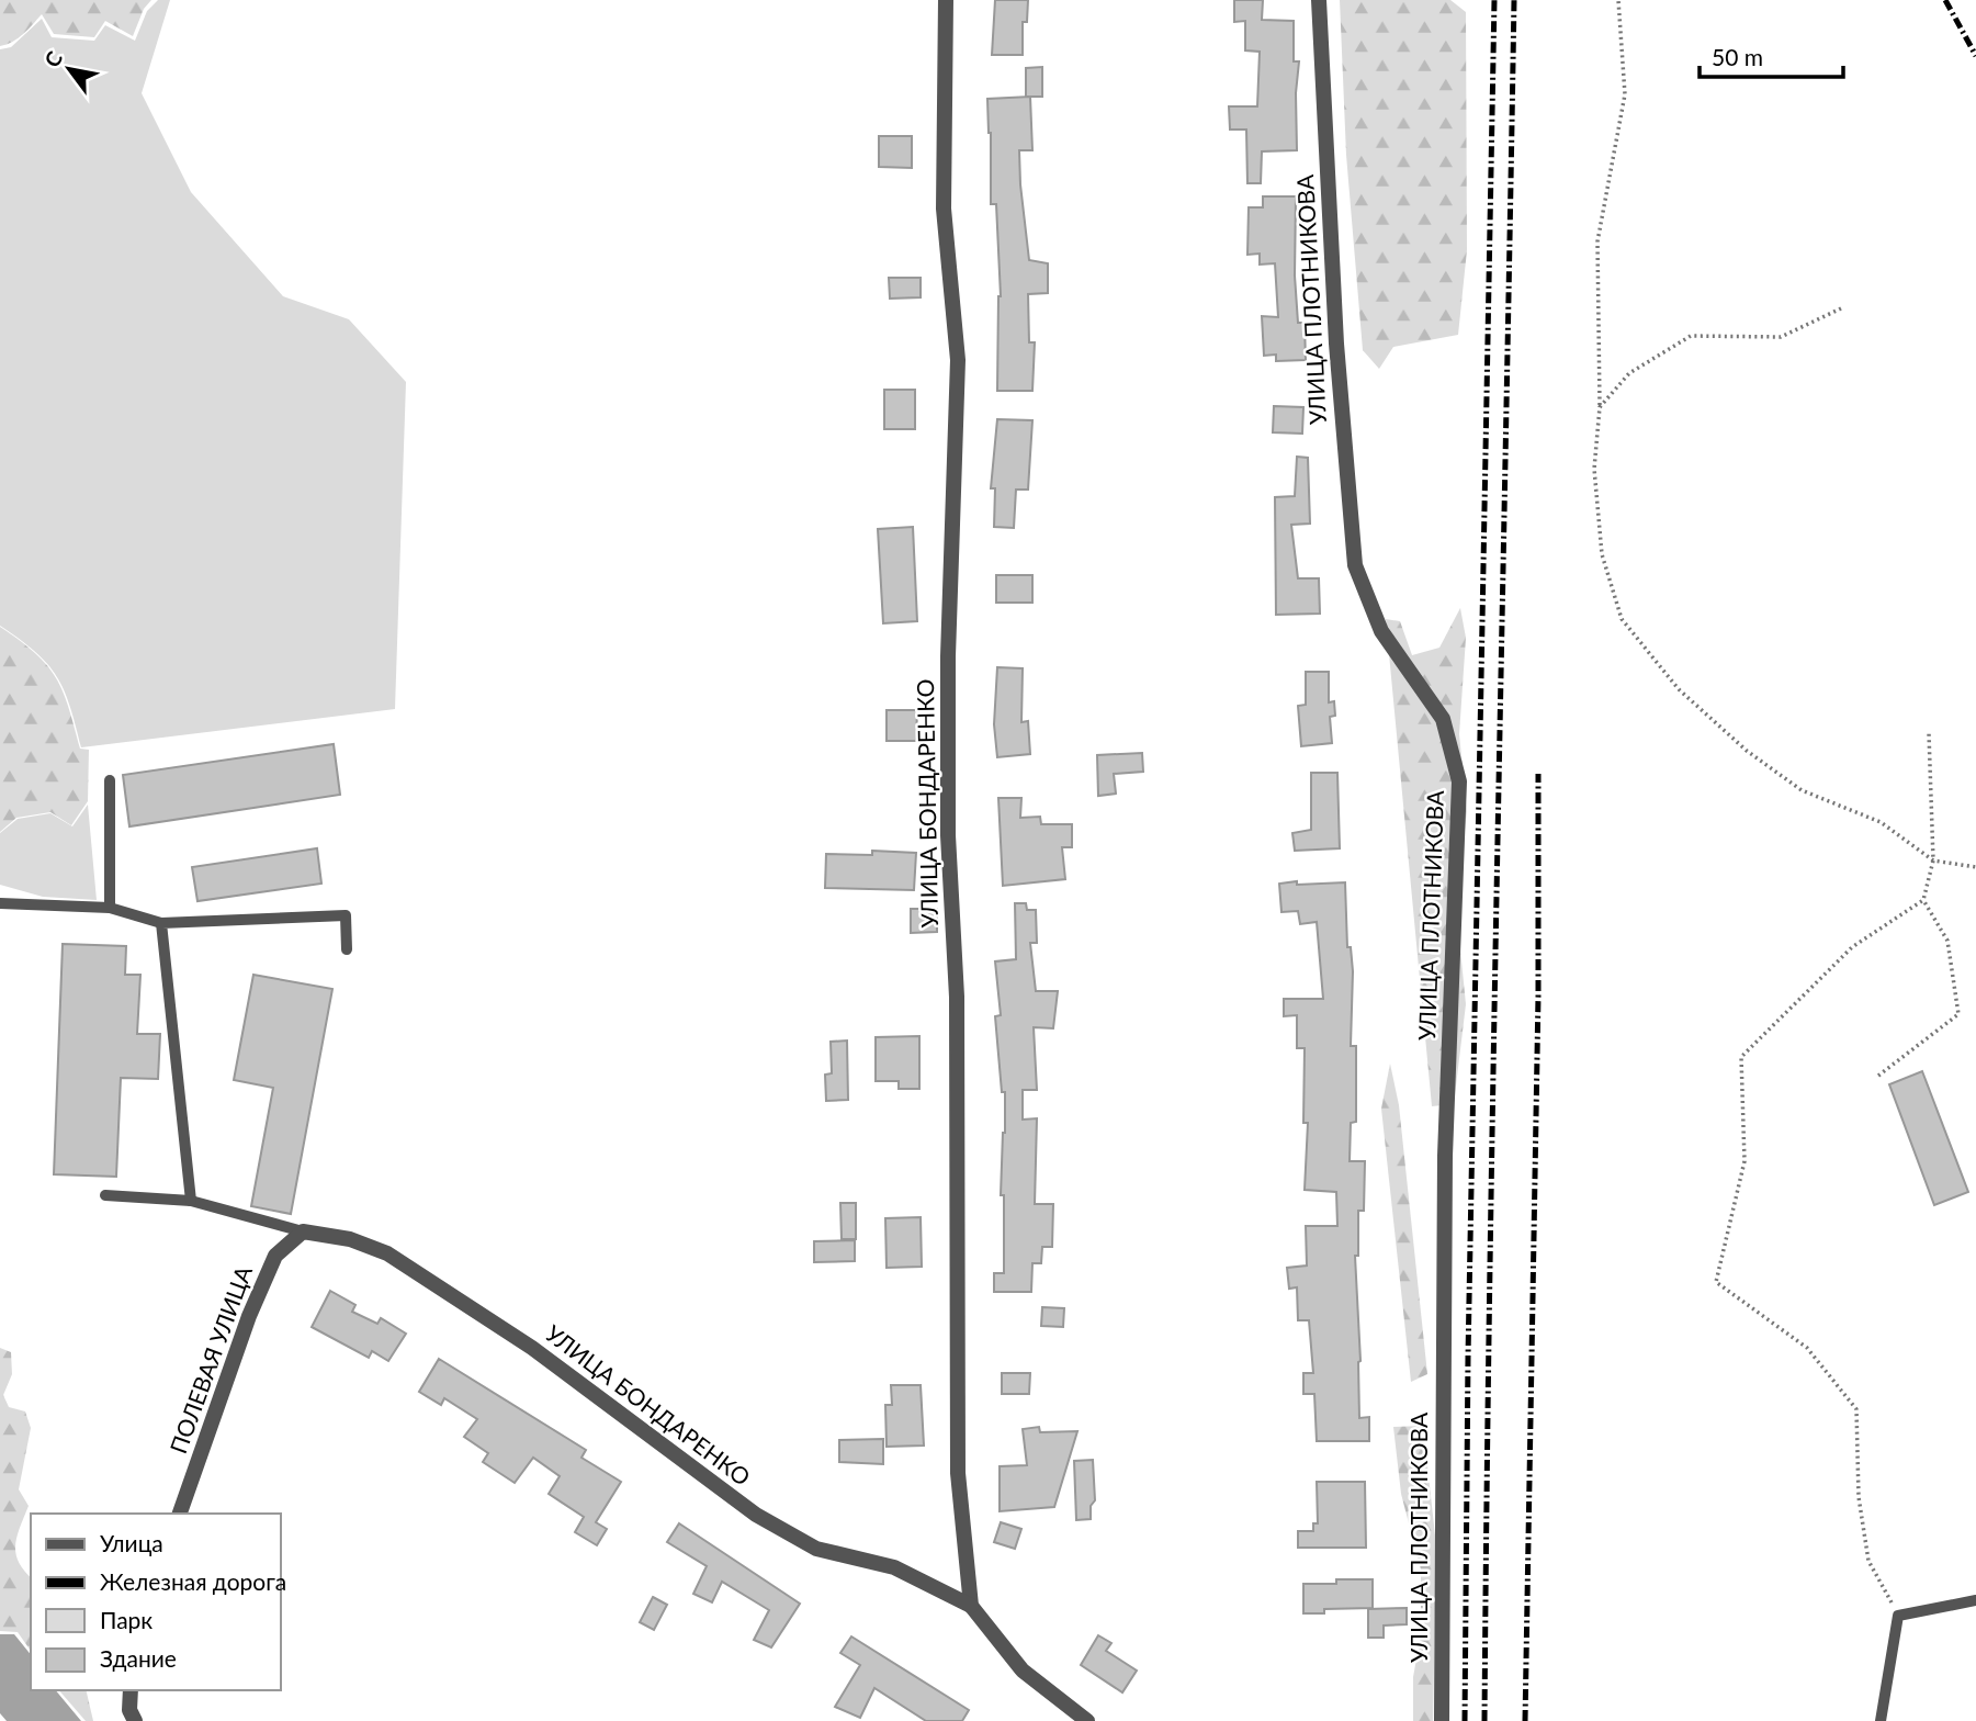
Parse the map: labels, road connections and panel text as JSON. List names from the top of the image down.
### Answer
{
  "streets": {
    "street": ["УЛИЦА ПЛОТНИКОВА", "УЛИЦА БОНДАРЕНКО", "ПОЛЕВАЯ УЛИЦА"]
  },
  "crossings": [
    ["УЛИЦА БОНДАРЕНКО", "ПОЛЕВАЯ УЛИЦА"]
  ],
  "legend": [
    "Улица",
    "Железная дорога",
    "Парк",
    "Здание"
  ],
  "scale_bar": "50 m",
  "north": "top left"
}
